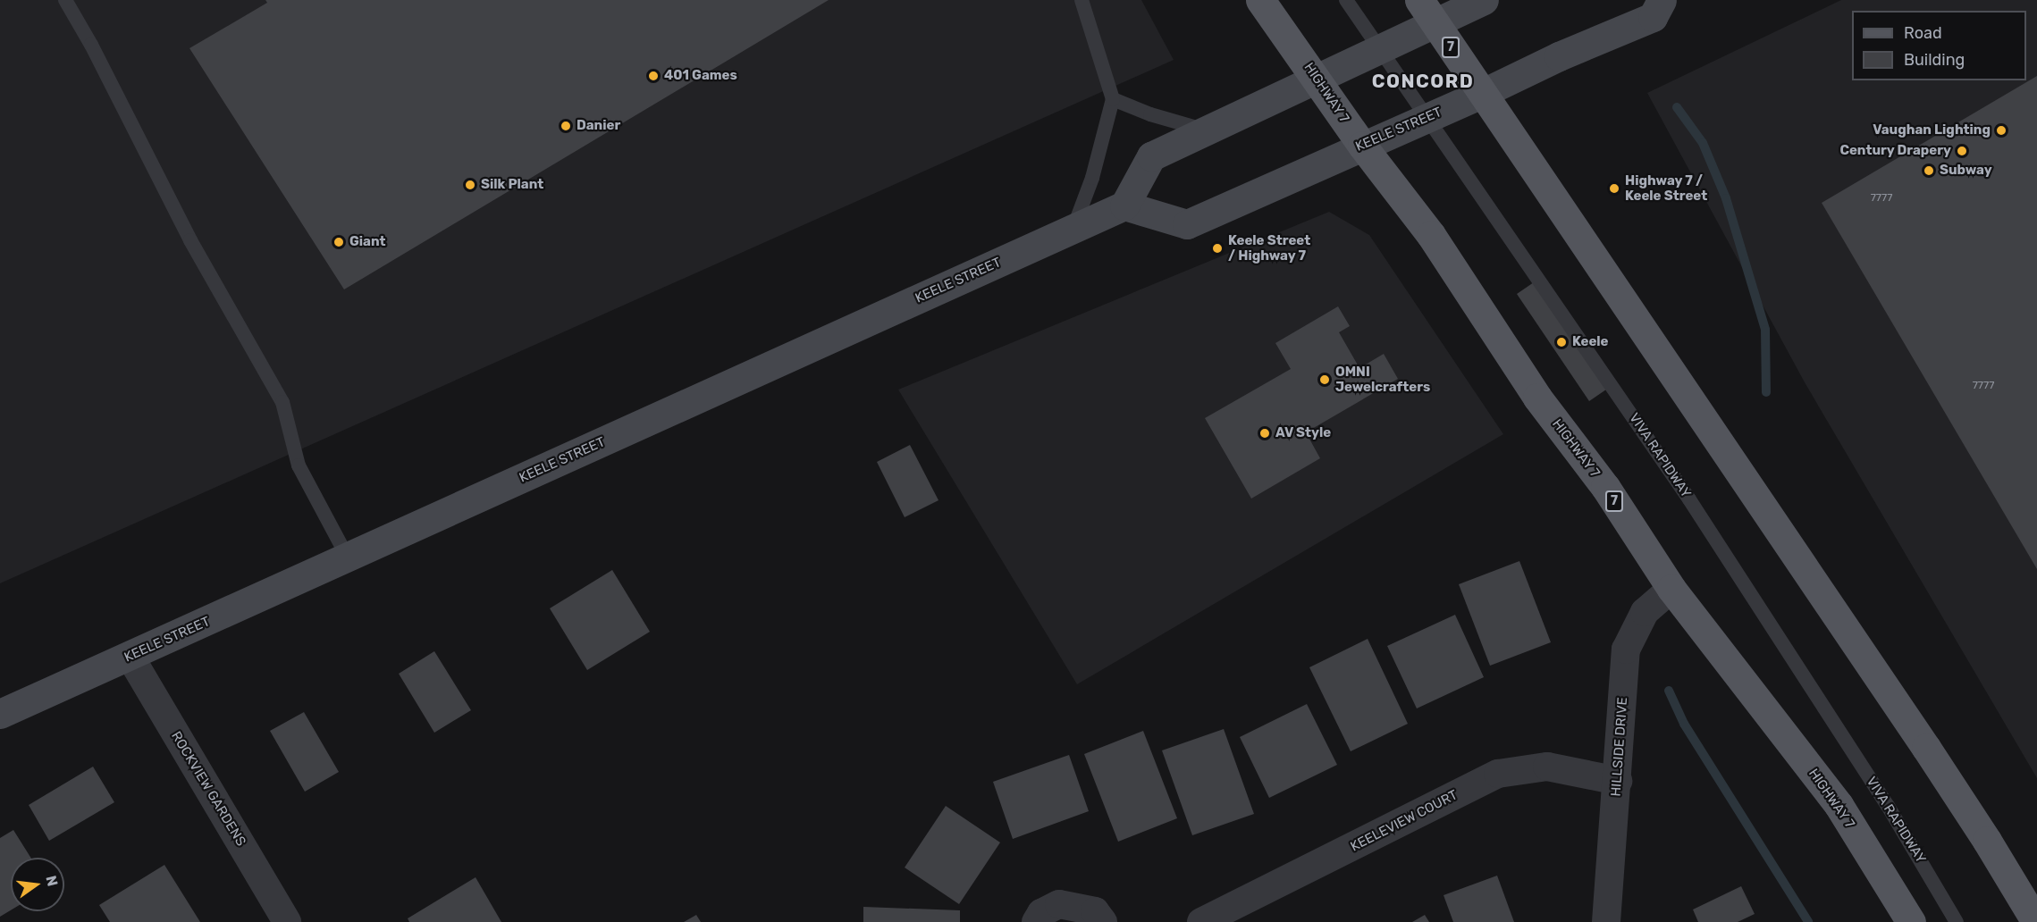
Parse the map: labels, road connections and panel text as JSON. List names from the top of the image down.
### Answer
{
  "streets": {
    "main road": ["7", "HIGHWAY 7", "KEELE STREET"],
    "street": ["HILLSIDE DRIVE", "ROCKVIEW GARDENS", "KEELEVIEW COURT"],
    "lane": ["VIVA RAPIDWAY"]
  },
  "crossings": [
    ["7", "KEELE STREET"],
    ["HIGHWAY 7", "KEELE STREET"],
    ["HIGHWAY 7", "HILLSIDE DRIVE"],
    ["KEELE STREET", "VIVA RAPIDWAY"],
    ["KEELE STREET", "ROCKVIEW GARDENS"],
    ["HILLSIDE DRIVE", "KEELEVIEW COURT"]
  ],
  "districts": ["CONCORD"],
  "places": [
    "401 Games",
    "Danier",
    "Vaughan Lighting",
    "Century Drapery",
    "Subway",
    "Silk Plant",
    "Highway 7 / Keele Street",
    "Giant",
    "Keele Street / Highway 7",
    "Keele",
    "OMNI Jewelcrafters",
    "AV Style"
  ],
  "house_numbers": ["7777", "7777"],
  "legend": ["Road", "Building"],
  "north": "right"
}
